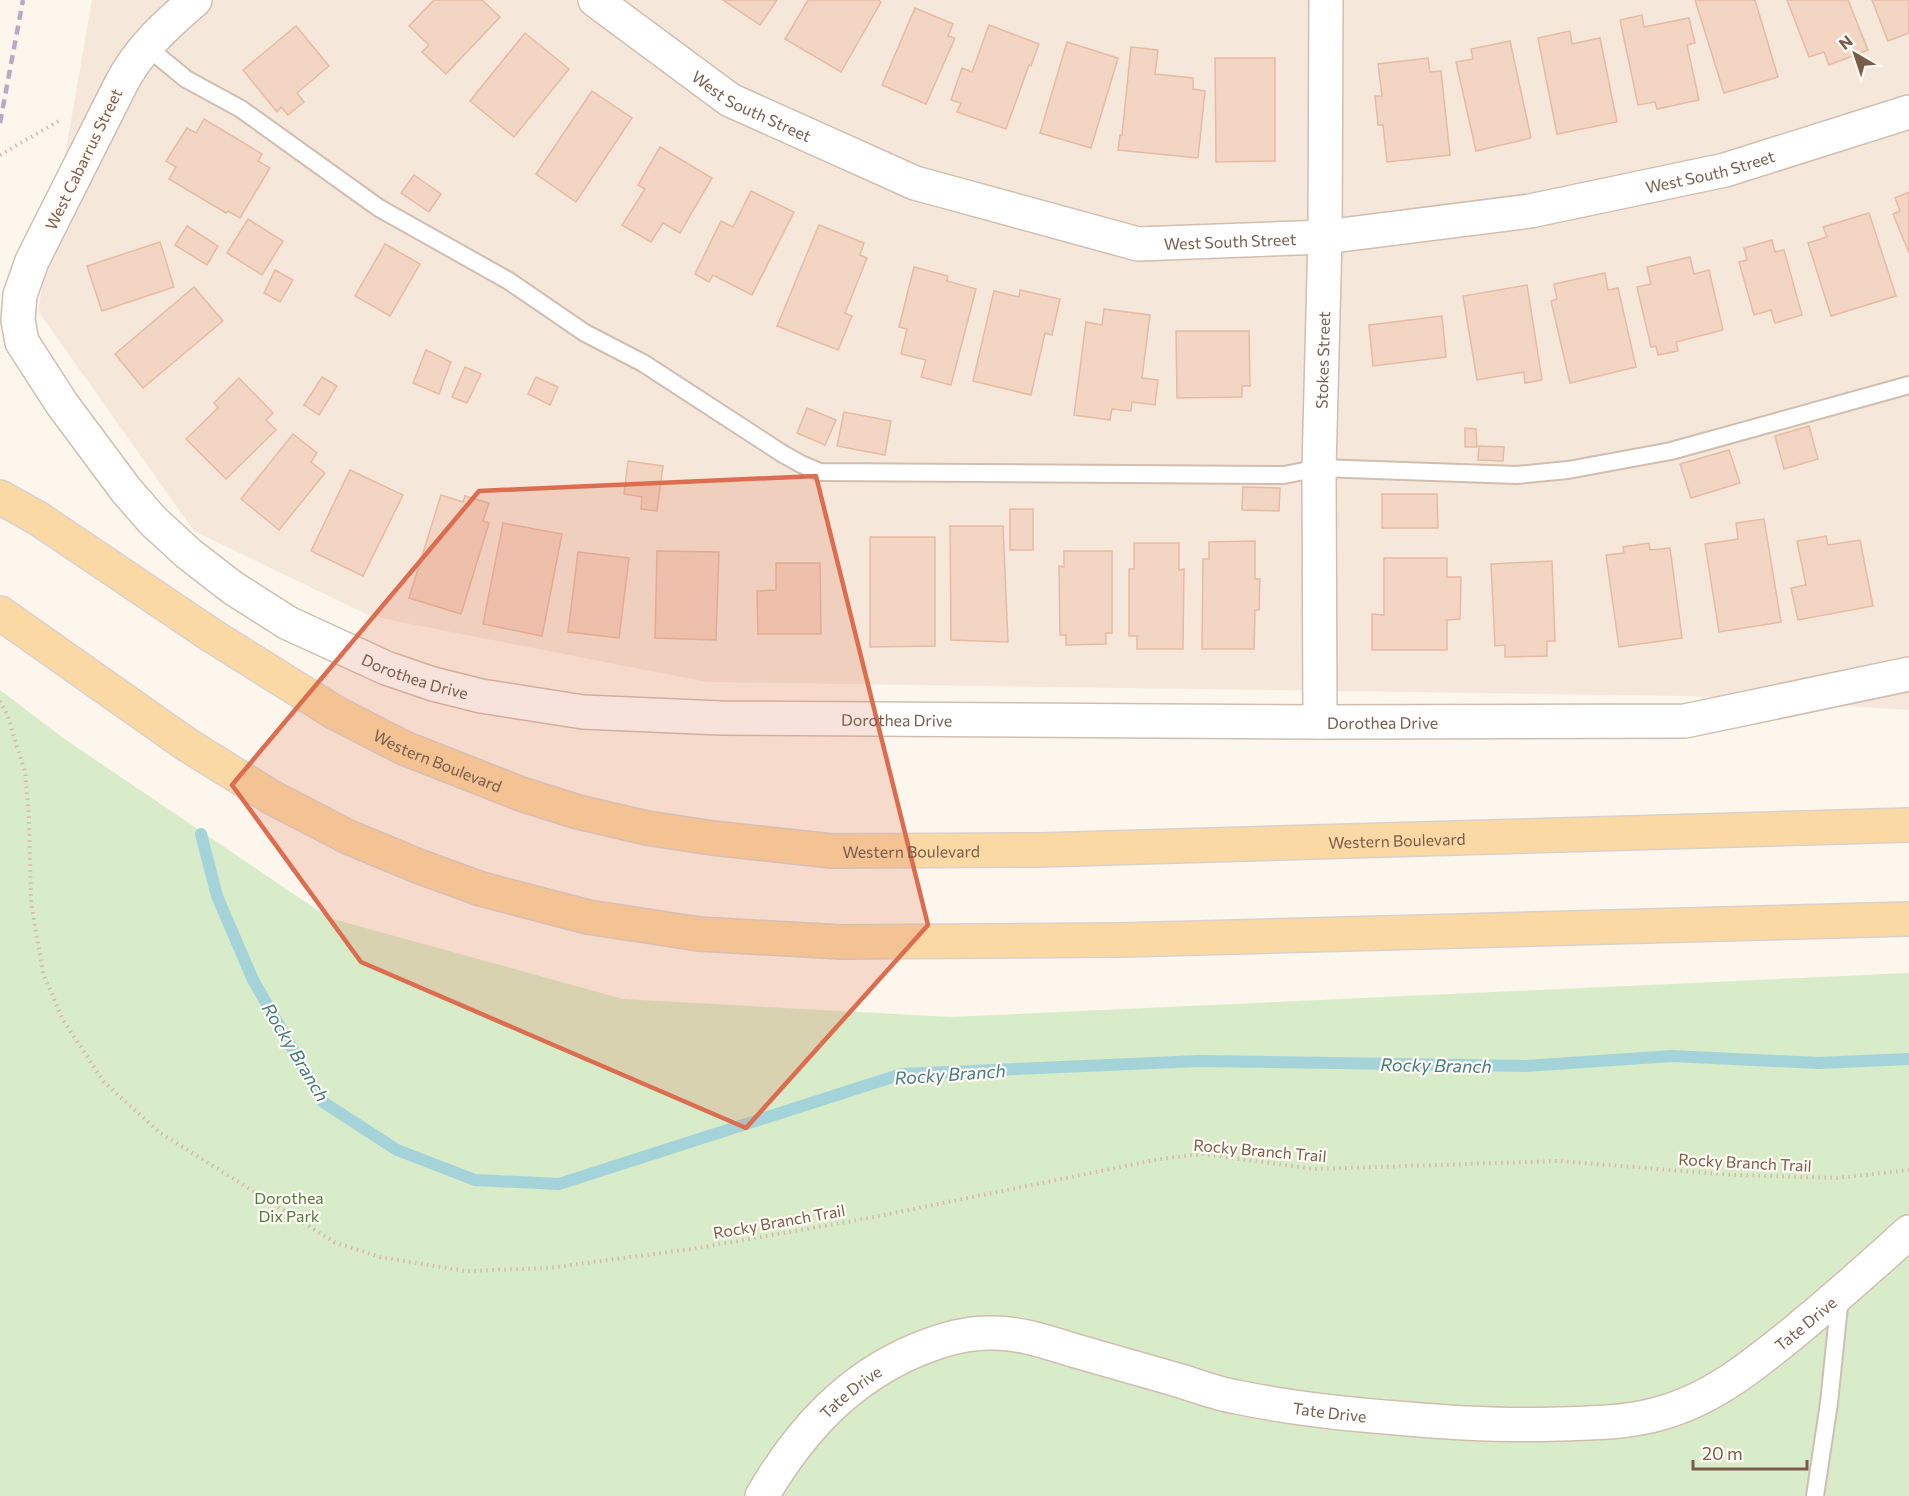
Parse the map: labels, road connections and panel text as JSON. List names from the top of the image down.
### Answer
{
  "streets": {
    "main road": ["Western Boulevard"],
    "street": [
      "West South Street",
      "West Cabarrus Street",
      "Stokes Street",
      "Dorothea Drive",
      "Tate Drive"
    ],
    "path": ["Rocky Branch Trail"]
  },
  "crossings": [
    ["West South Street", "Stokes Street"],
    ["West Cabarrus Street", "Dorothea Drive"],
    ["Stokes Street", "Dorothea Drive"]
  ],
  "water": ["Rocky Branch"],
  "parks": ["Dorothea Dix Park"],
  "scale_bar": "20 m",
  "north": "top left"
}
